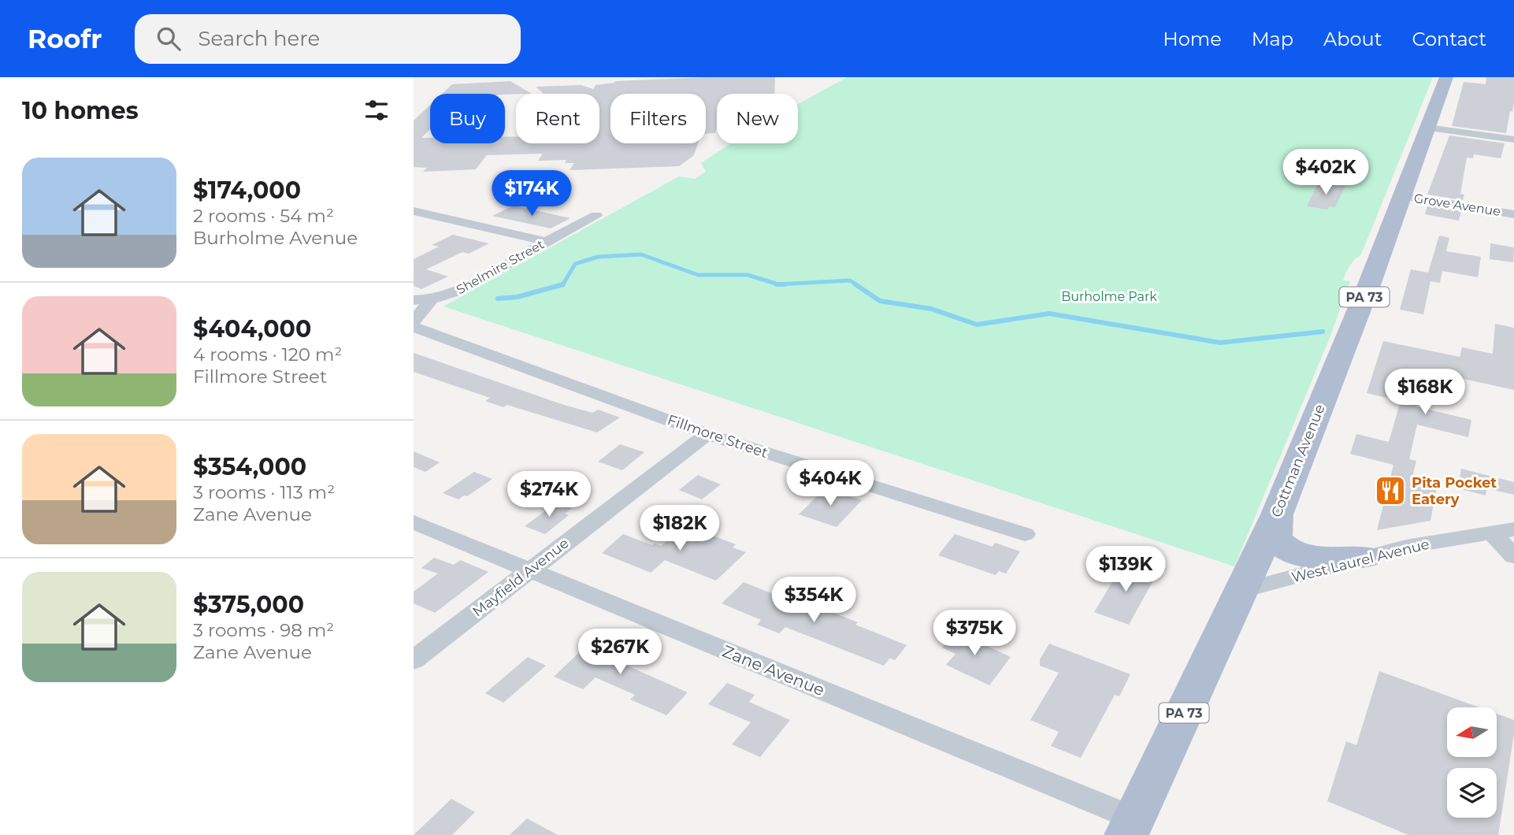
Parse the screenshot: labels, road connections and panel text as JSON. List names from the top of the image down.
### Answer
{
  "streets": {
    "main road": ["PA 73", "Cottman Avenue"],
    "street": [
      "Grove Avenue",
      "Shelmire Street",
      "Fillmore Street",
      "West Laurel Avenue",
      "Mayfield Avenue",
      "Zane Avenue"
    ]
  },
  "crossings": [
    ["Grove Avenue", "Cottman Avenue"],
    ["Fillmore Street", "Mayfield Avenue"],
    ["Cottman Avenue", "West Laurel Avenue"],
    ["Cottman Avenue", "Zane Avenue"],
    ["Mayfield Avenue", "Zane Avenue"]
  ],
  "parks": ["Burholme Park"],
  "places": {
    "restaurant": ["Pita Pocket Eatery"]
  },
  "north": "left",
  "page": {
    "header": "Roofr",
    "search": "Search here",
    "nav": [
      "Home",
      "Map",
      "About",
      "Contact"
    ],
    "heading": "10 homes",
    "chip": [
      "Buy",
      "Rent",
      "Filters",
      "New"
    ],
    "list": [
      {
        "name": "$174,000",
        "note": "2 rooms · 54 m² · Burholme Avenue"
      },
      {
        "name": "$404,000",
        "note": "4 rooms · 120 m² · Fillmore Street"
      },
      {
        "name": "$354,000",
        "note": "3 rooms · 113 m² · Zane Avenue"
      },
      {
        "name": "$375,000",
        "note": "3 rooms · 98 m² · Zane Avenue"
      }
    ],
    "price": [
      "$402K",
      "$174K",
      "$168K",
      "$404K",
      "$274K",
      "$182K",
      "$139K",
      "$354K",
      "$375K",
      "$267K"
    ]
  }
}
